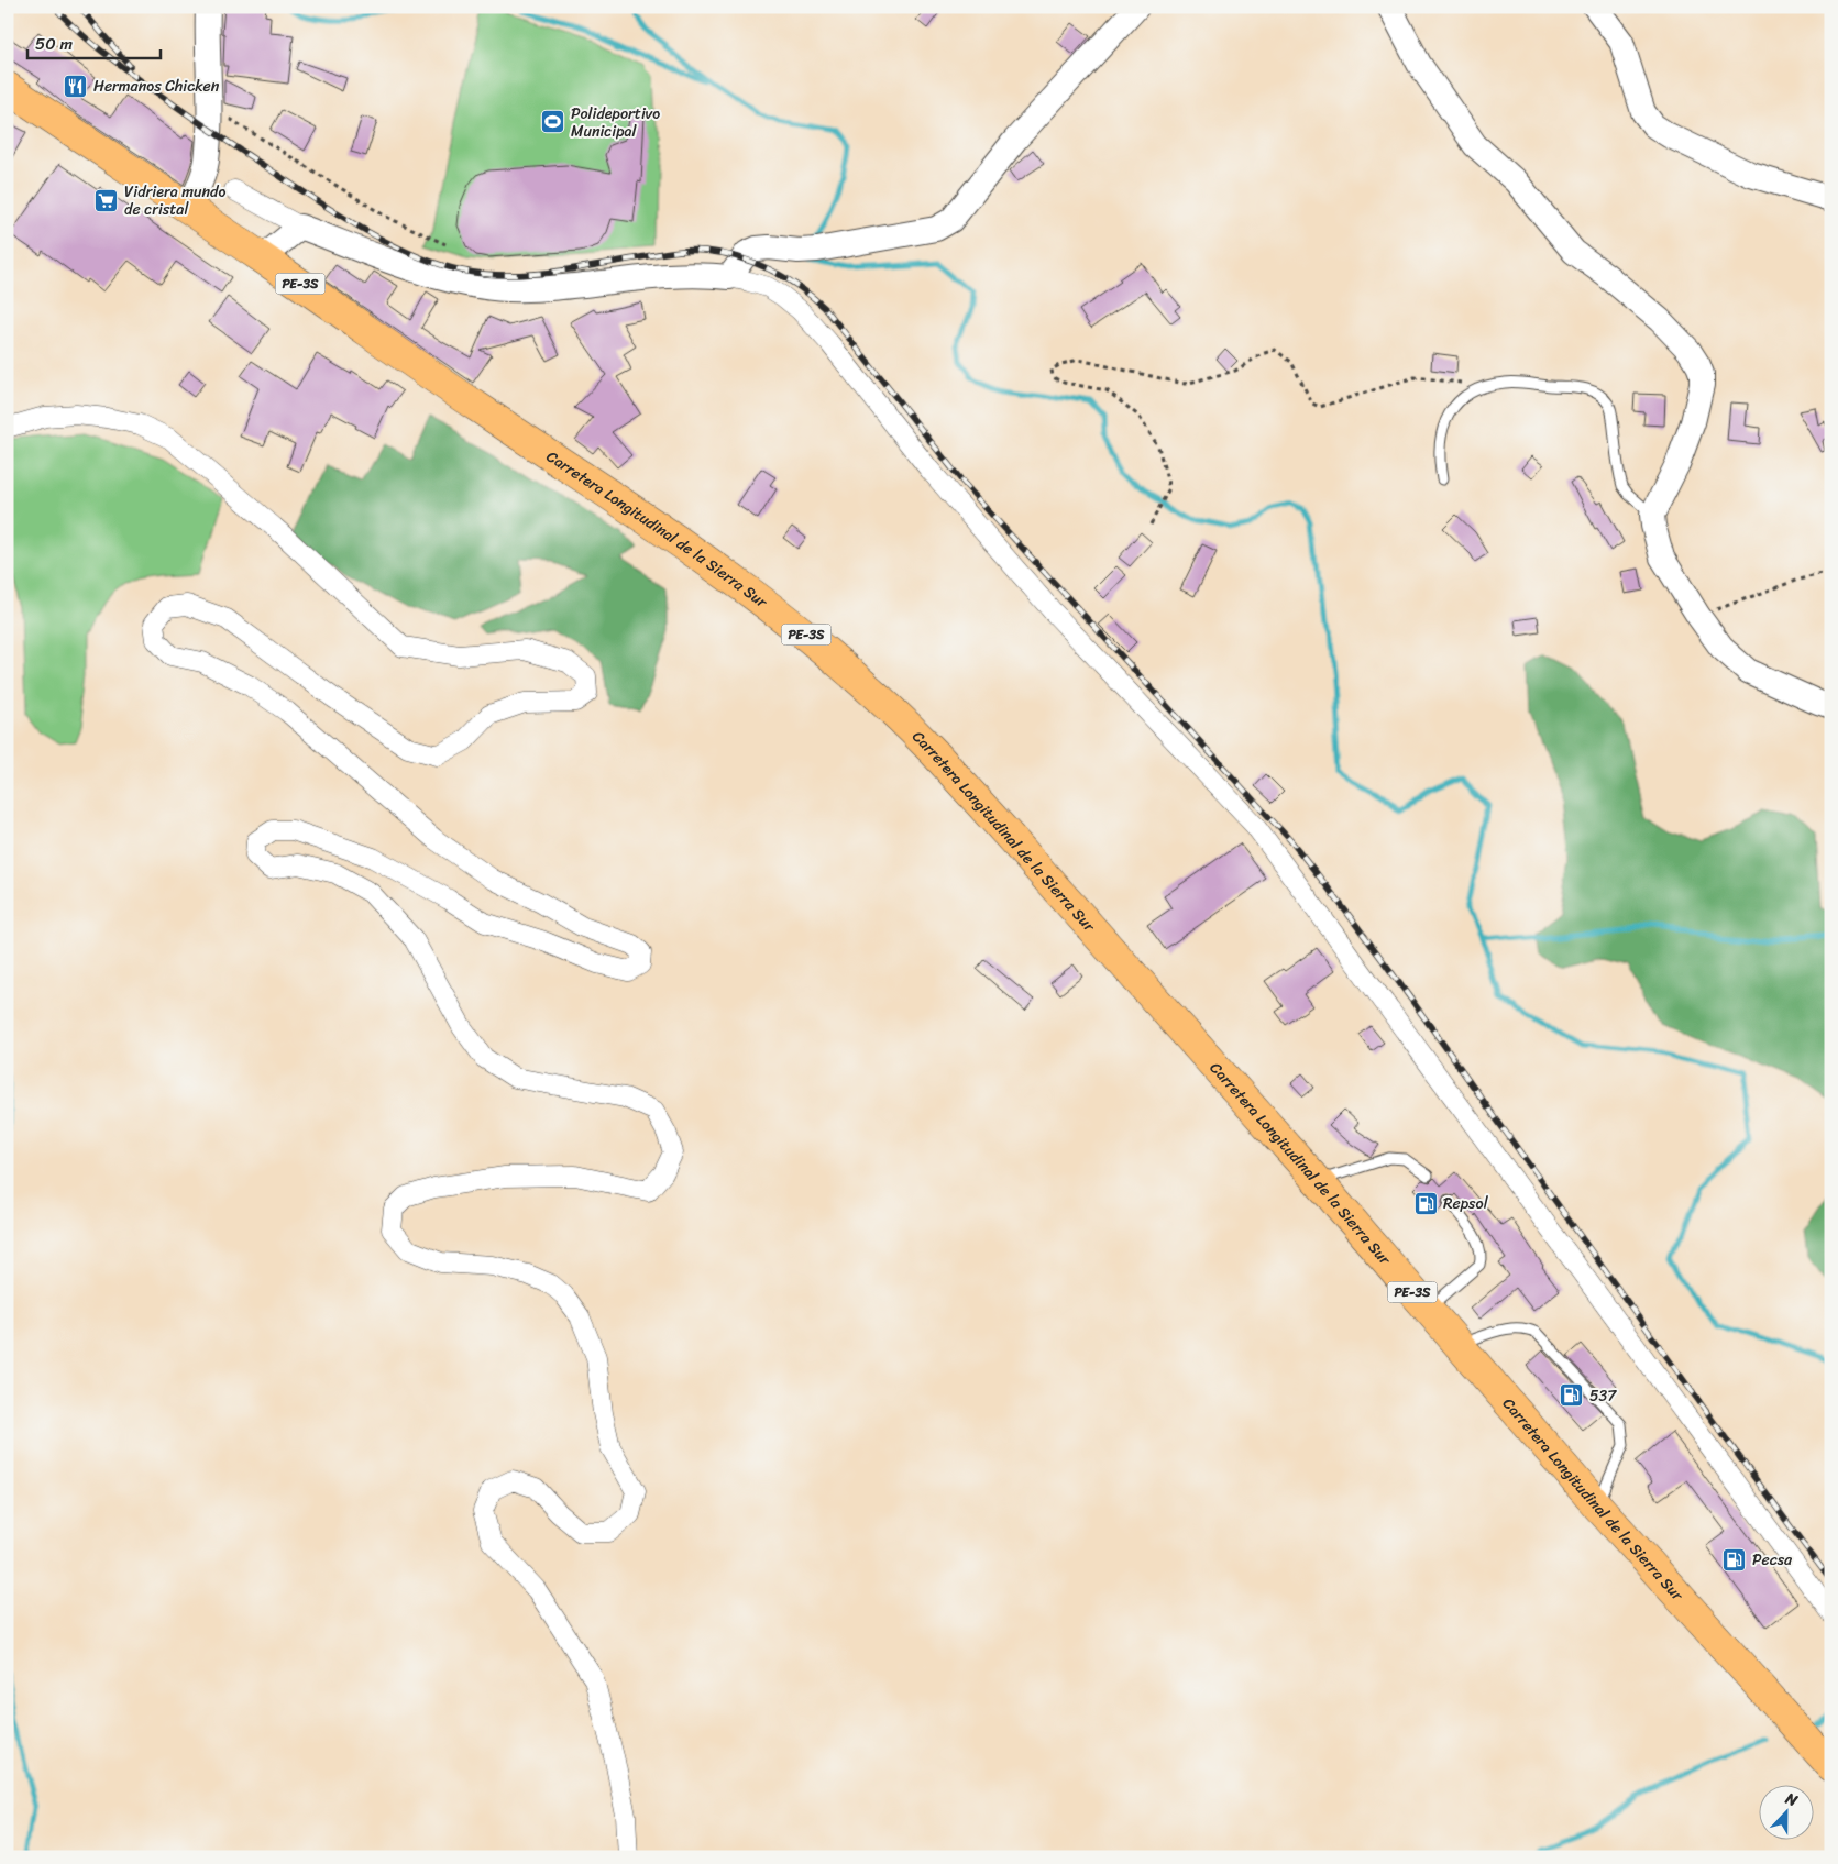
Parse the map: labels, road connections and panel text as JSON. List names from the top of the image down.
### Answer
{
  "streets": {
    "highway": ["PE-3S", "Carretera Longitudinal de la Sierra Sur"]
  },
  "places": {
    "restaurant": ["Hermanos Chicken"],
    "sports": ["Polideportivo Municipal"],
    "supermarket": ["Vidriera mundo de cristal"],
    "fuel station": ["Repsol", "537", "Pecsa"]
  },
  "scale_bar": "50 m",
  "north": "top"
}
